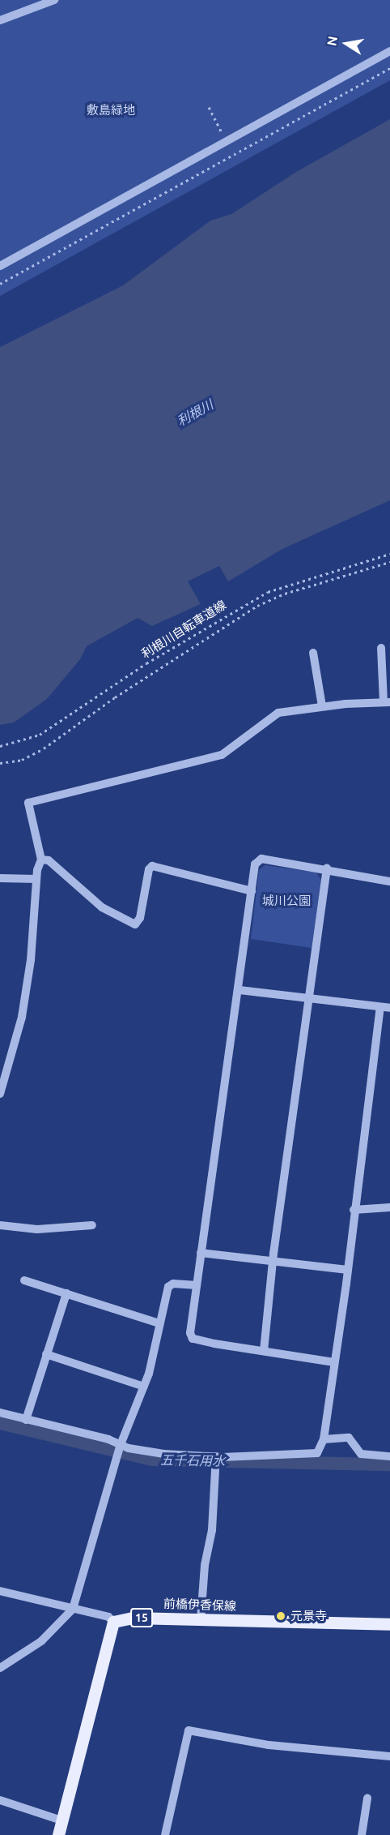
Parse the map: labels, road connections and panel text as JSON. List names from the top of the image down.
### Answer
{
  "streets": {
    "main road": ["前橋伊香保線", "15"],
    "path": ["利根川自転車道線"]
  },
  "crossings": [
    ["前橋伊香保線", "15"]
  ],
  "water": ["利根川", "五千石用水"],
  "parks": ["敷島緑地", "城川公園"],
  "places": ["元景寺"],
  "north": "left"
}
